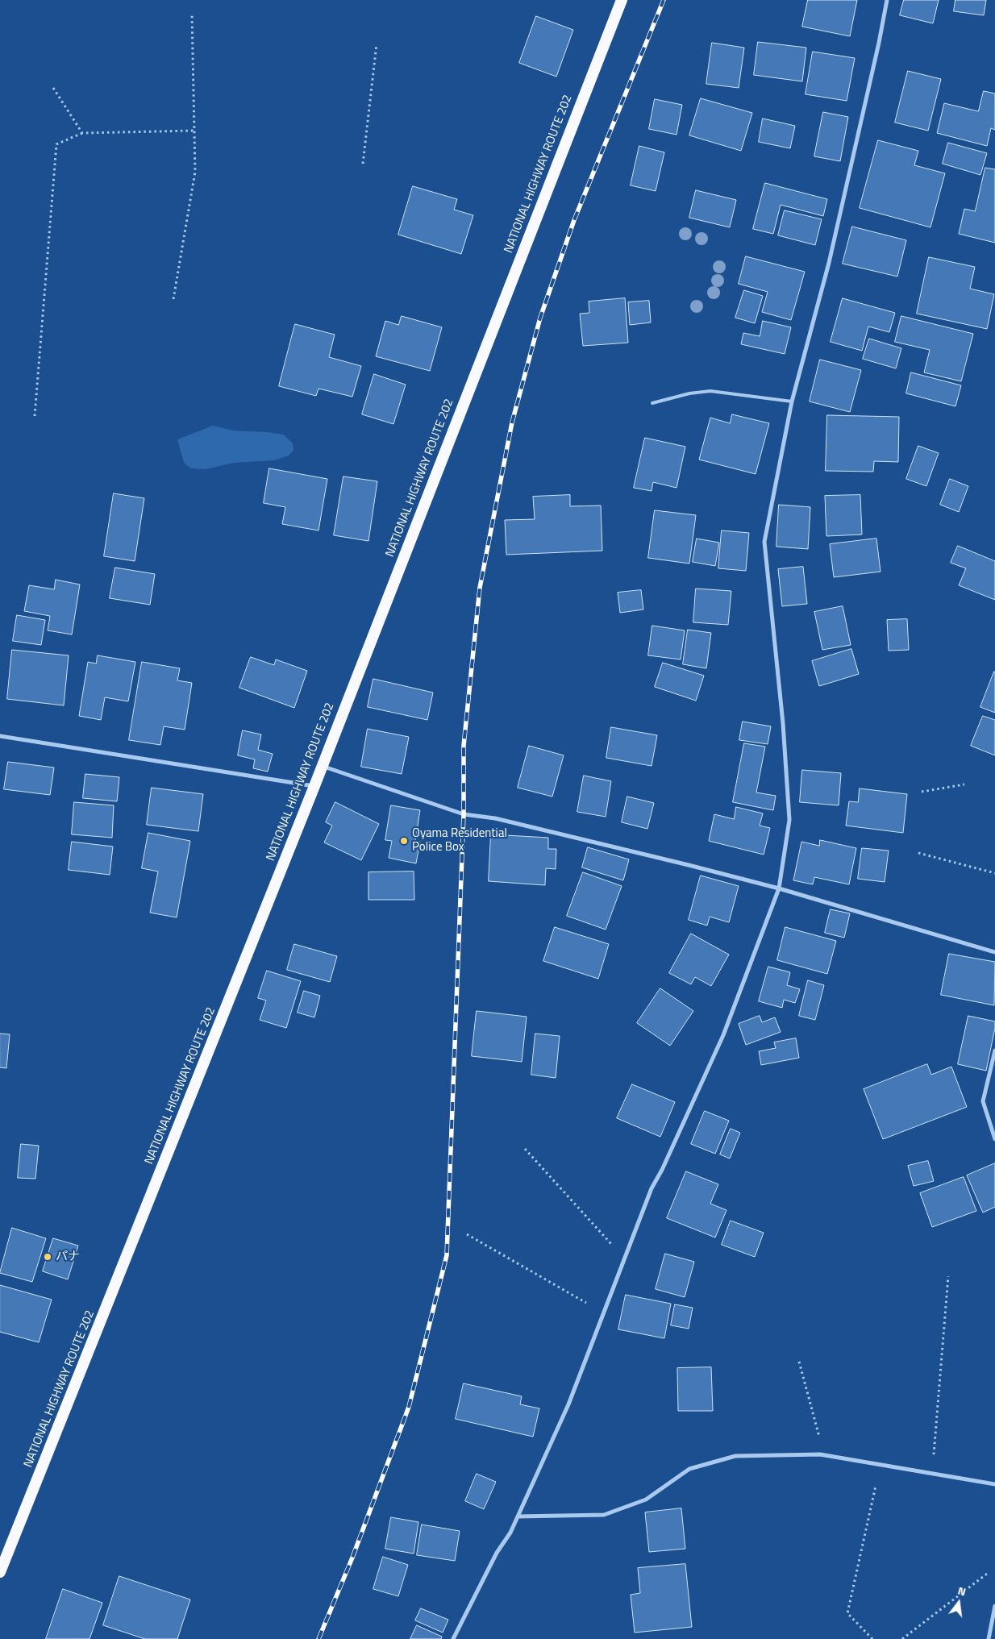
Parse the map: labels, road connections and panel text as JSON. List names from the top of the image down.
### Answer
{
  "streets": {
    "highway": ["NATIONAL HIGHWAY ROUTE 202"]
  },
  "places": ["Oyama Residential Police Box", "パナ"],
  "north": "top"
}
